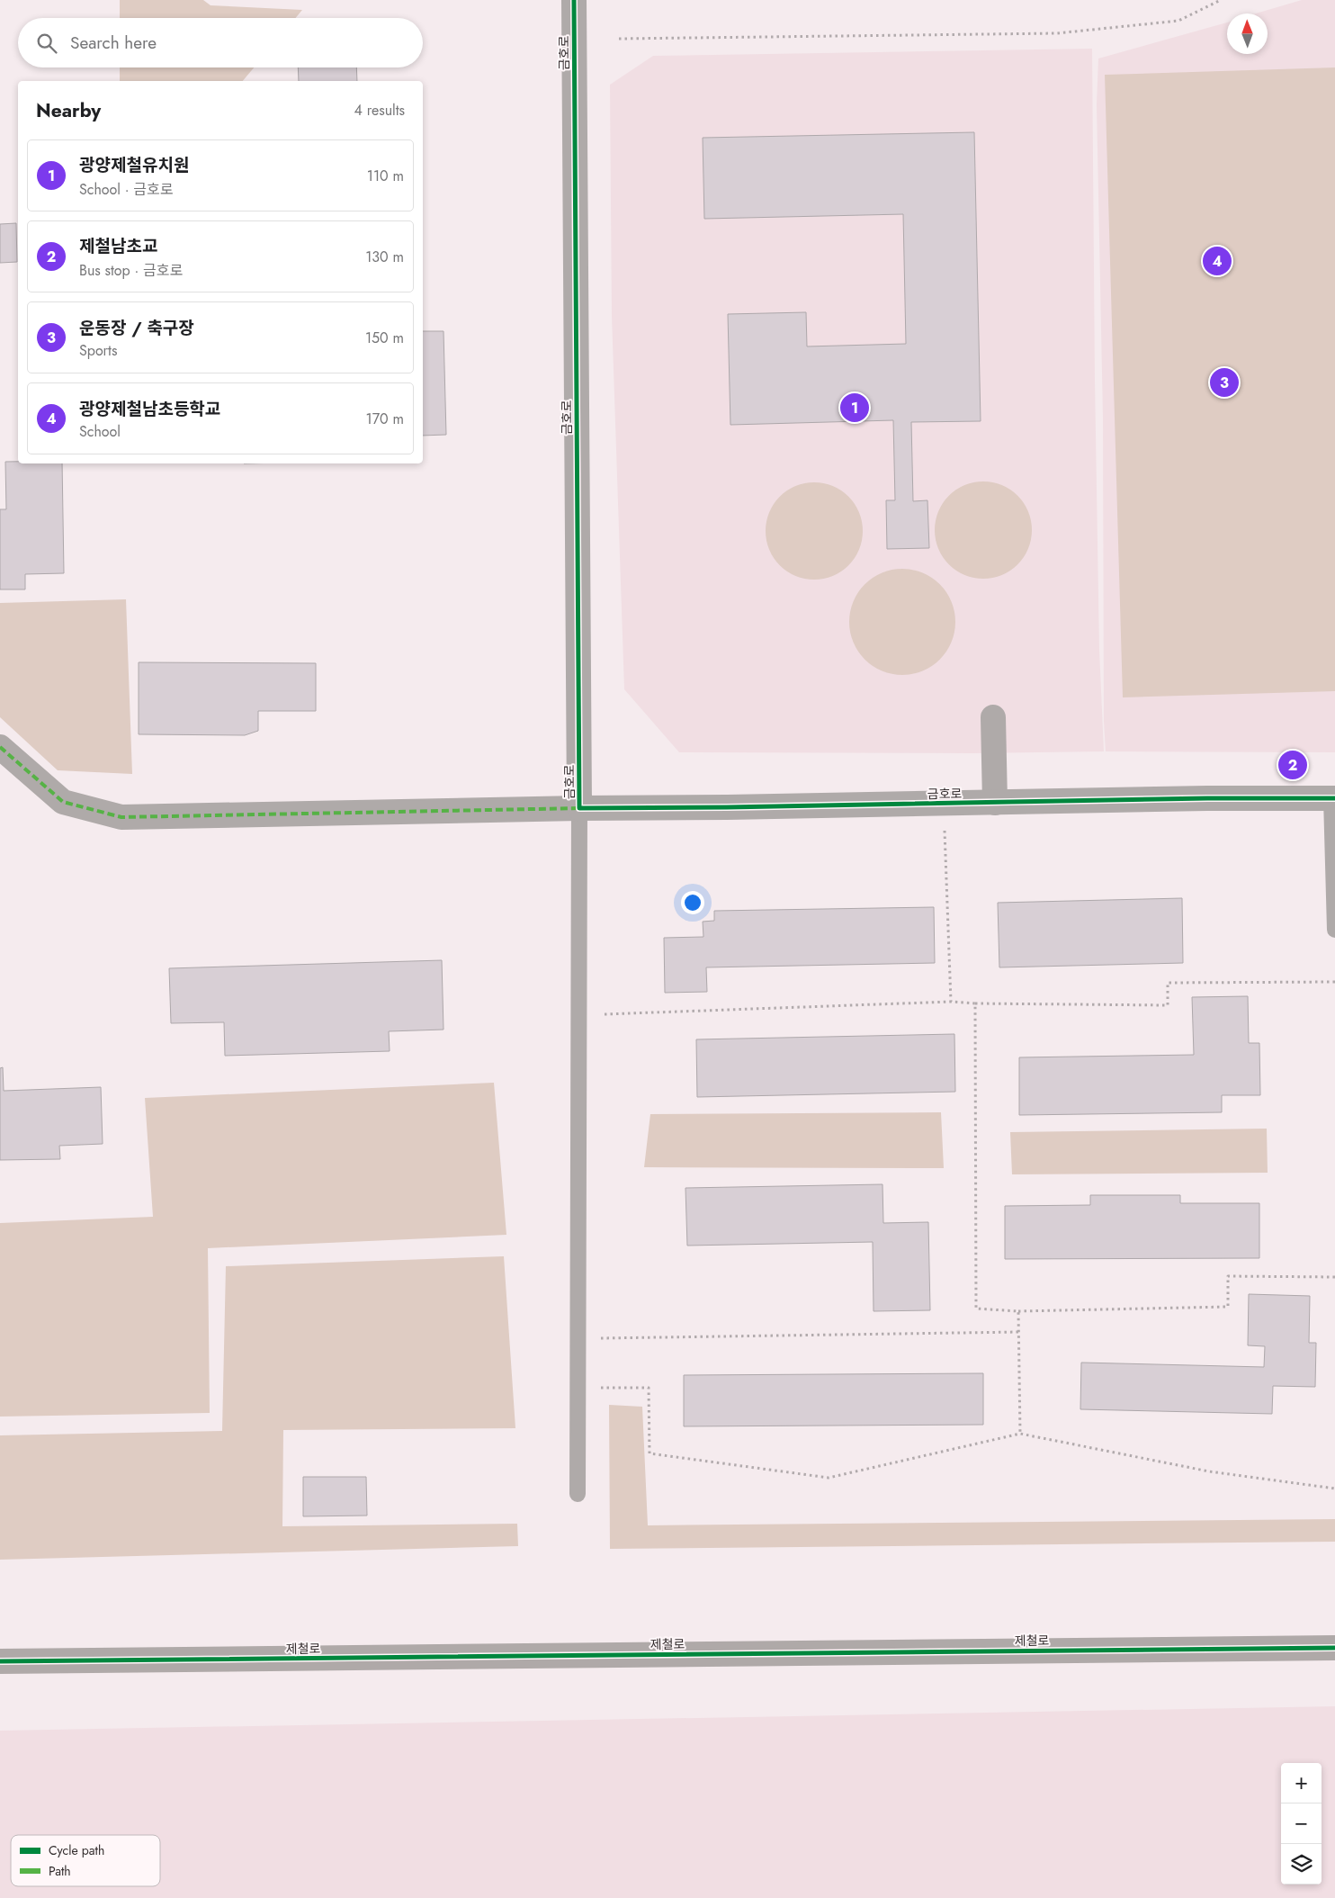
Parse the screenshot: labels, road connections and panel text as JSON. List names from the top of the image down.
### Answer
{
  "streets": {
    "main road": ["제철로"],
    "street": ["금호로"]
  },
  "legend": ["Cycle path", "Path"],
  "north": "top",
  "page": {
    "search": "Search here",
    "heading": ["Nearby", "4 results"],
    "list": [
      {
        "mark": "1",
        "name": "광양제철유치원",
        "note": "School · 금호로",
        "value": "110 m"
      },
      {
        "mark": "2",
        "name": "제철남초교",
        "note": "Bus stop · 금호로",
        "value": "130 m"
      },
      {
        "mark": "3",
        "name": "운동장 / 축구장",
        "note": "Sports",
        "value": "150 m"
      },
      {
        "mark": "4",
        "name": "광양제철남초등학교",
        "note": "School",
        "value": "170 m"
      }
    ],
    "pins": [
      "4",
      "3",
      "1",
      "2"
    ],
    "map_buttons": ["+", "−"]
  }
}
